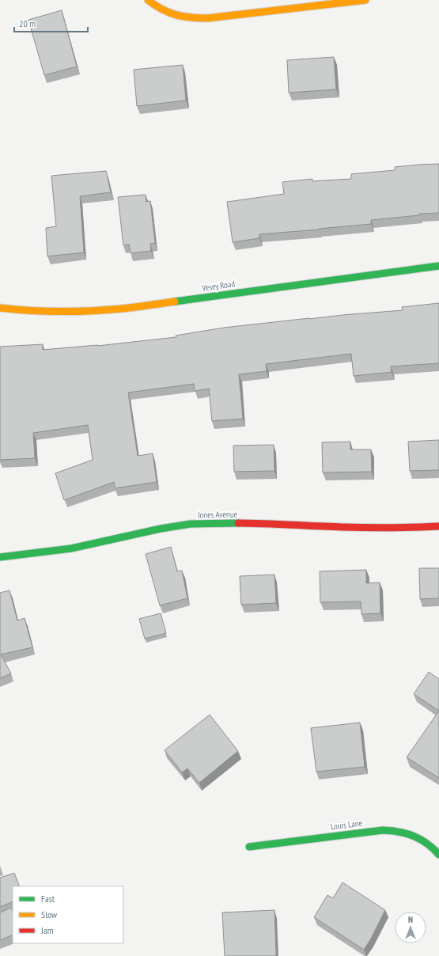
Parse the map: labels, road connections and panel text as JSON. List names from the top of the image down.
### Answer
{
  "streets": {
    "street": ["Vesey Road", "Jones Avenue", "Louis Lane"]
  },
  "legend": ["Fast", "Slow", "Jam"],
  "scale_bar": "20 m",
  "north": "top"
}
